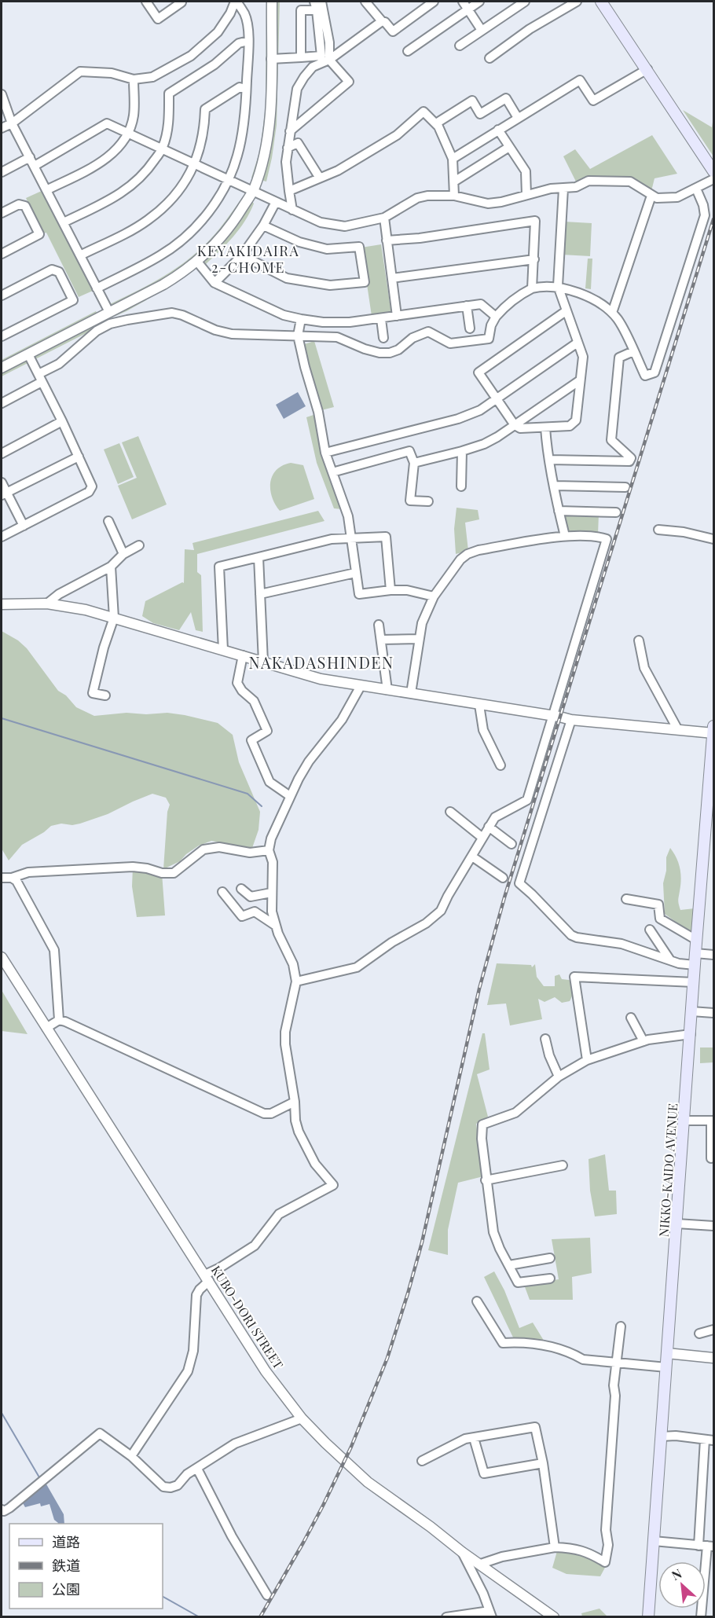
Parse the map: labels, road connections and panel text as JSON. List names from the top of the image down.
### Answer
{
  "streets": {
    "main road": ["NIKKO-KAIDO AVENUE"],
    "street": ["KUBO-DORI STREET"]
  },
  "districts": ["KEYAKIDAIRA 2-CHOME", "NAKADASHINDEN"],
  "legend": ["道路", "鉄道", "公園"],
  "north": "top left"
}
